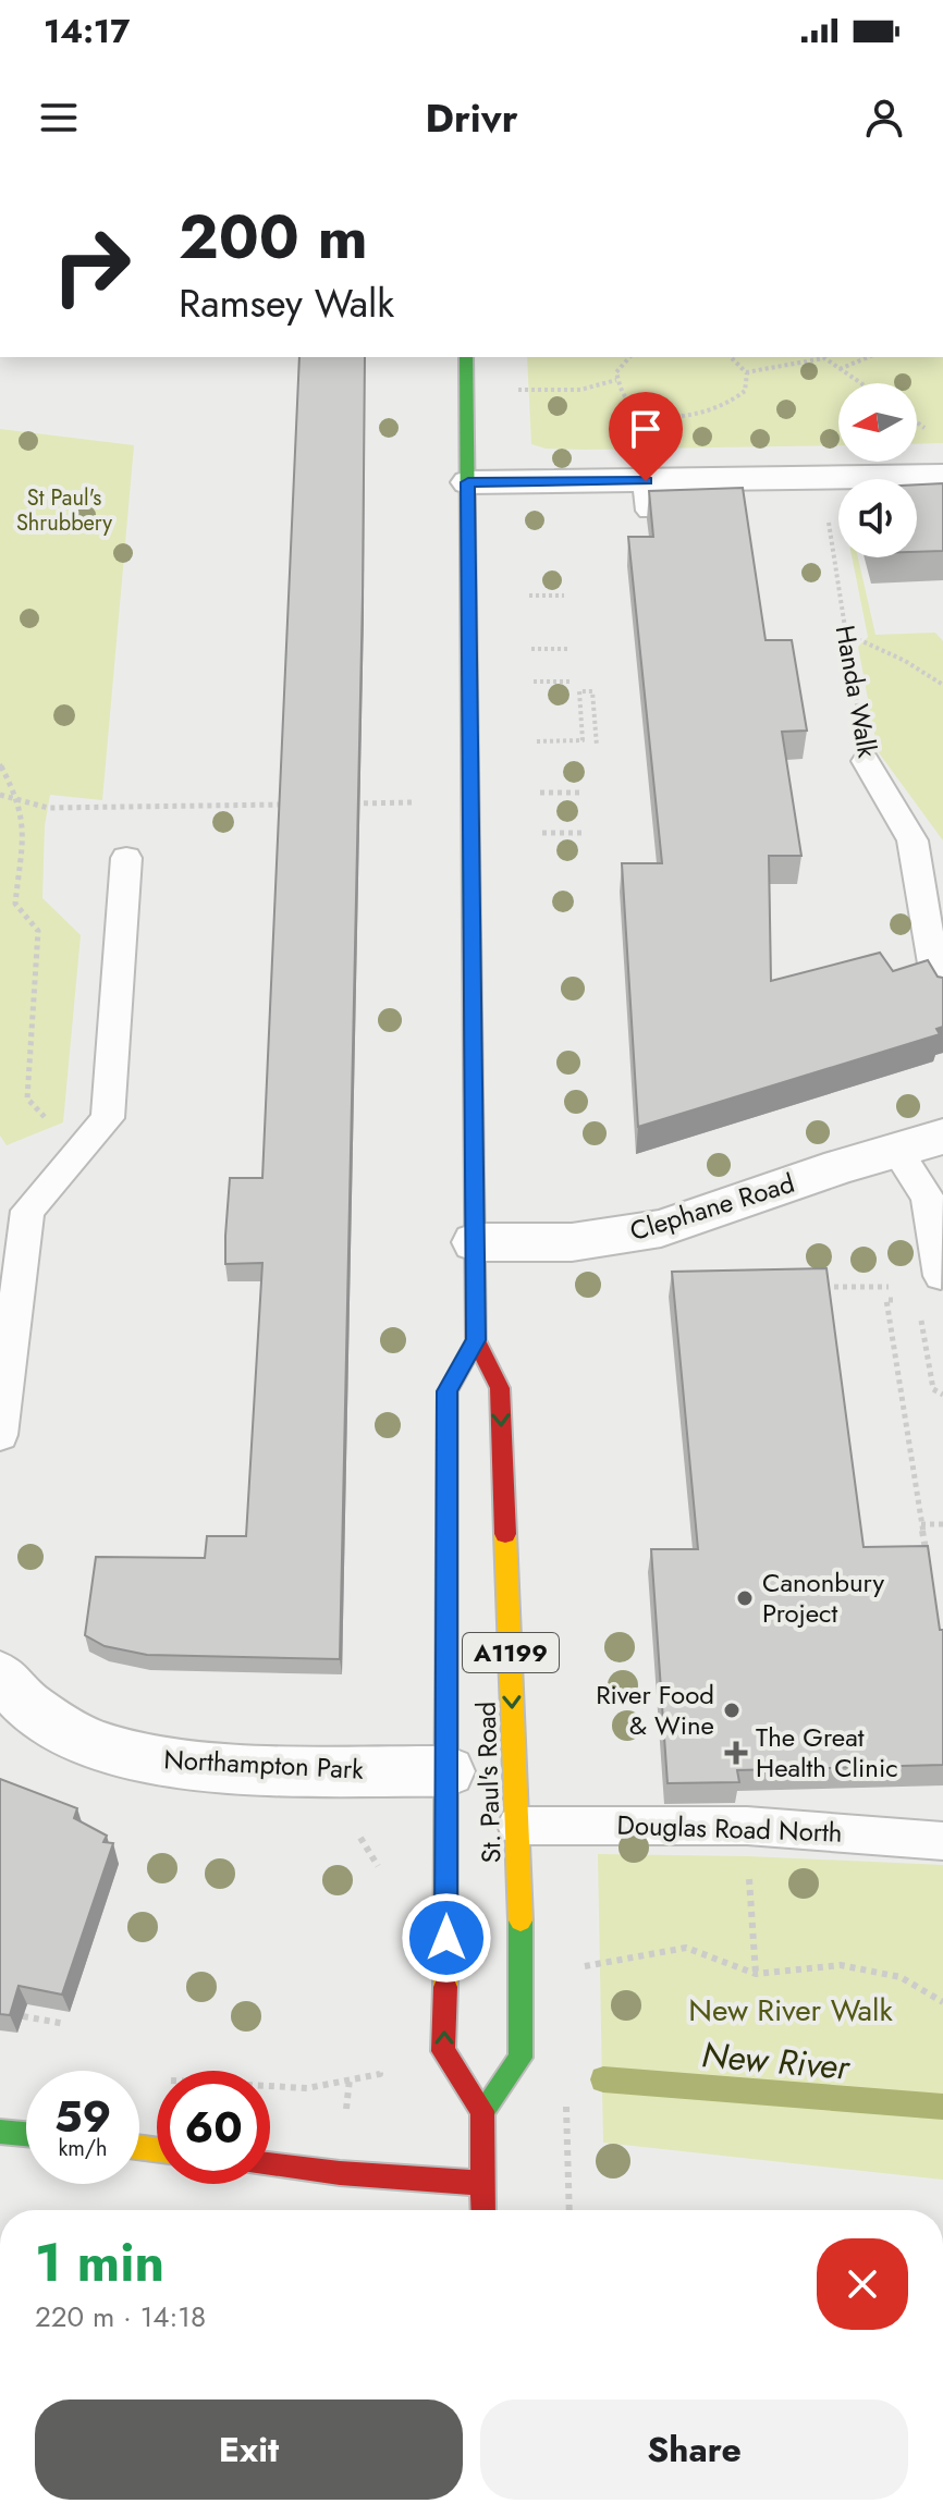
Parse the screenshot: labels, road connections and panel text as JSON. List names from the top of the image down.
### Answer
{
  "streets": {
    "main road": ["A1199", "St. Paul's Road"],
    "street": ["Clephane Road", "Northampton Park"],
    "lane": ["Handa Walk", "Douglas Road North"]
  },
  "crossings": [
    ["Clephane Road", "St. Paul's Road"],
    ["Northampton Park", "St. Paul's Road"],
    ["St. Paul's Road", "Douglas Road North"]
  ],
  "water": ["New River"],
  "parks": ["St Paul's Shrubbery", "New River Walk"],
  "places": {
    "other": ["Canonbury Project", "River Food & Wine"],
    "health": ["The Great Health Clinic"]
  },
  "north": "left",
  "page": {
    "status": "14:17",
    "header": "Drivr",
    "turn": ["200 m", "Ramsey Walk"],
    "speed": "59 km/h",
    "limit": "60",
    "heading": ["1 min", "220 m · 14:18"],
    "buttons": ["Exit", "Share"]
  }
}
